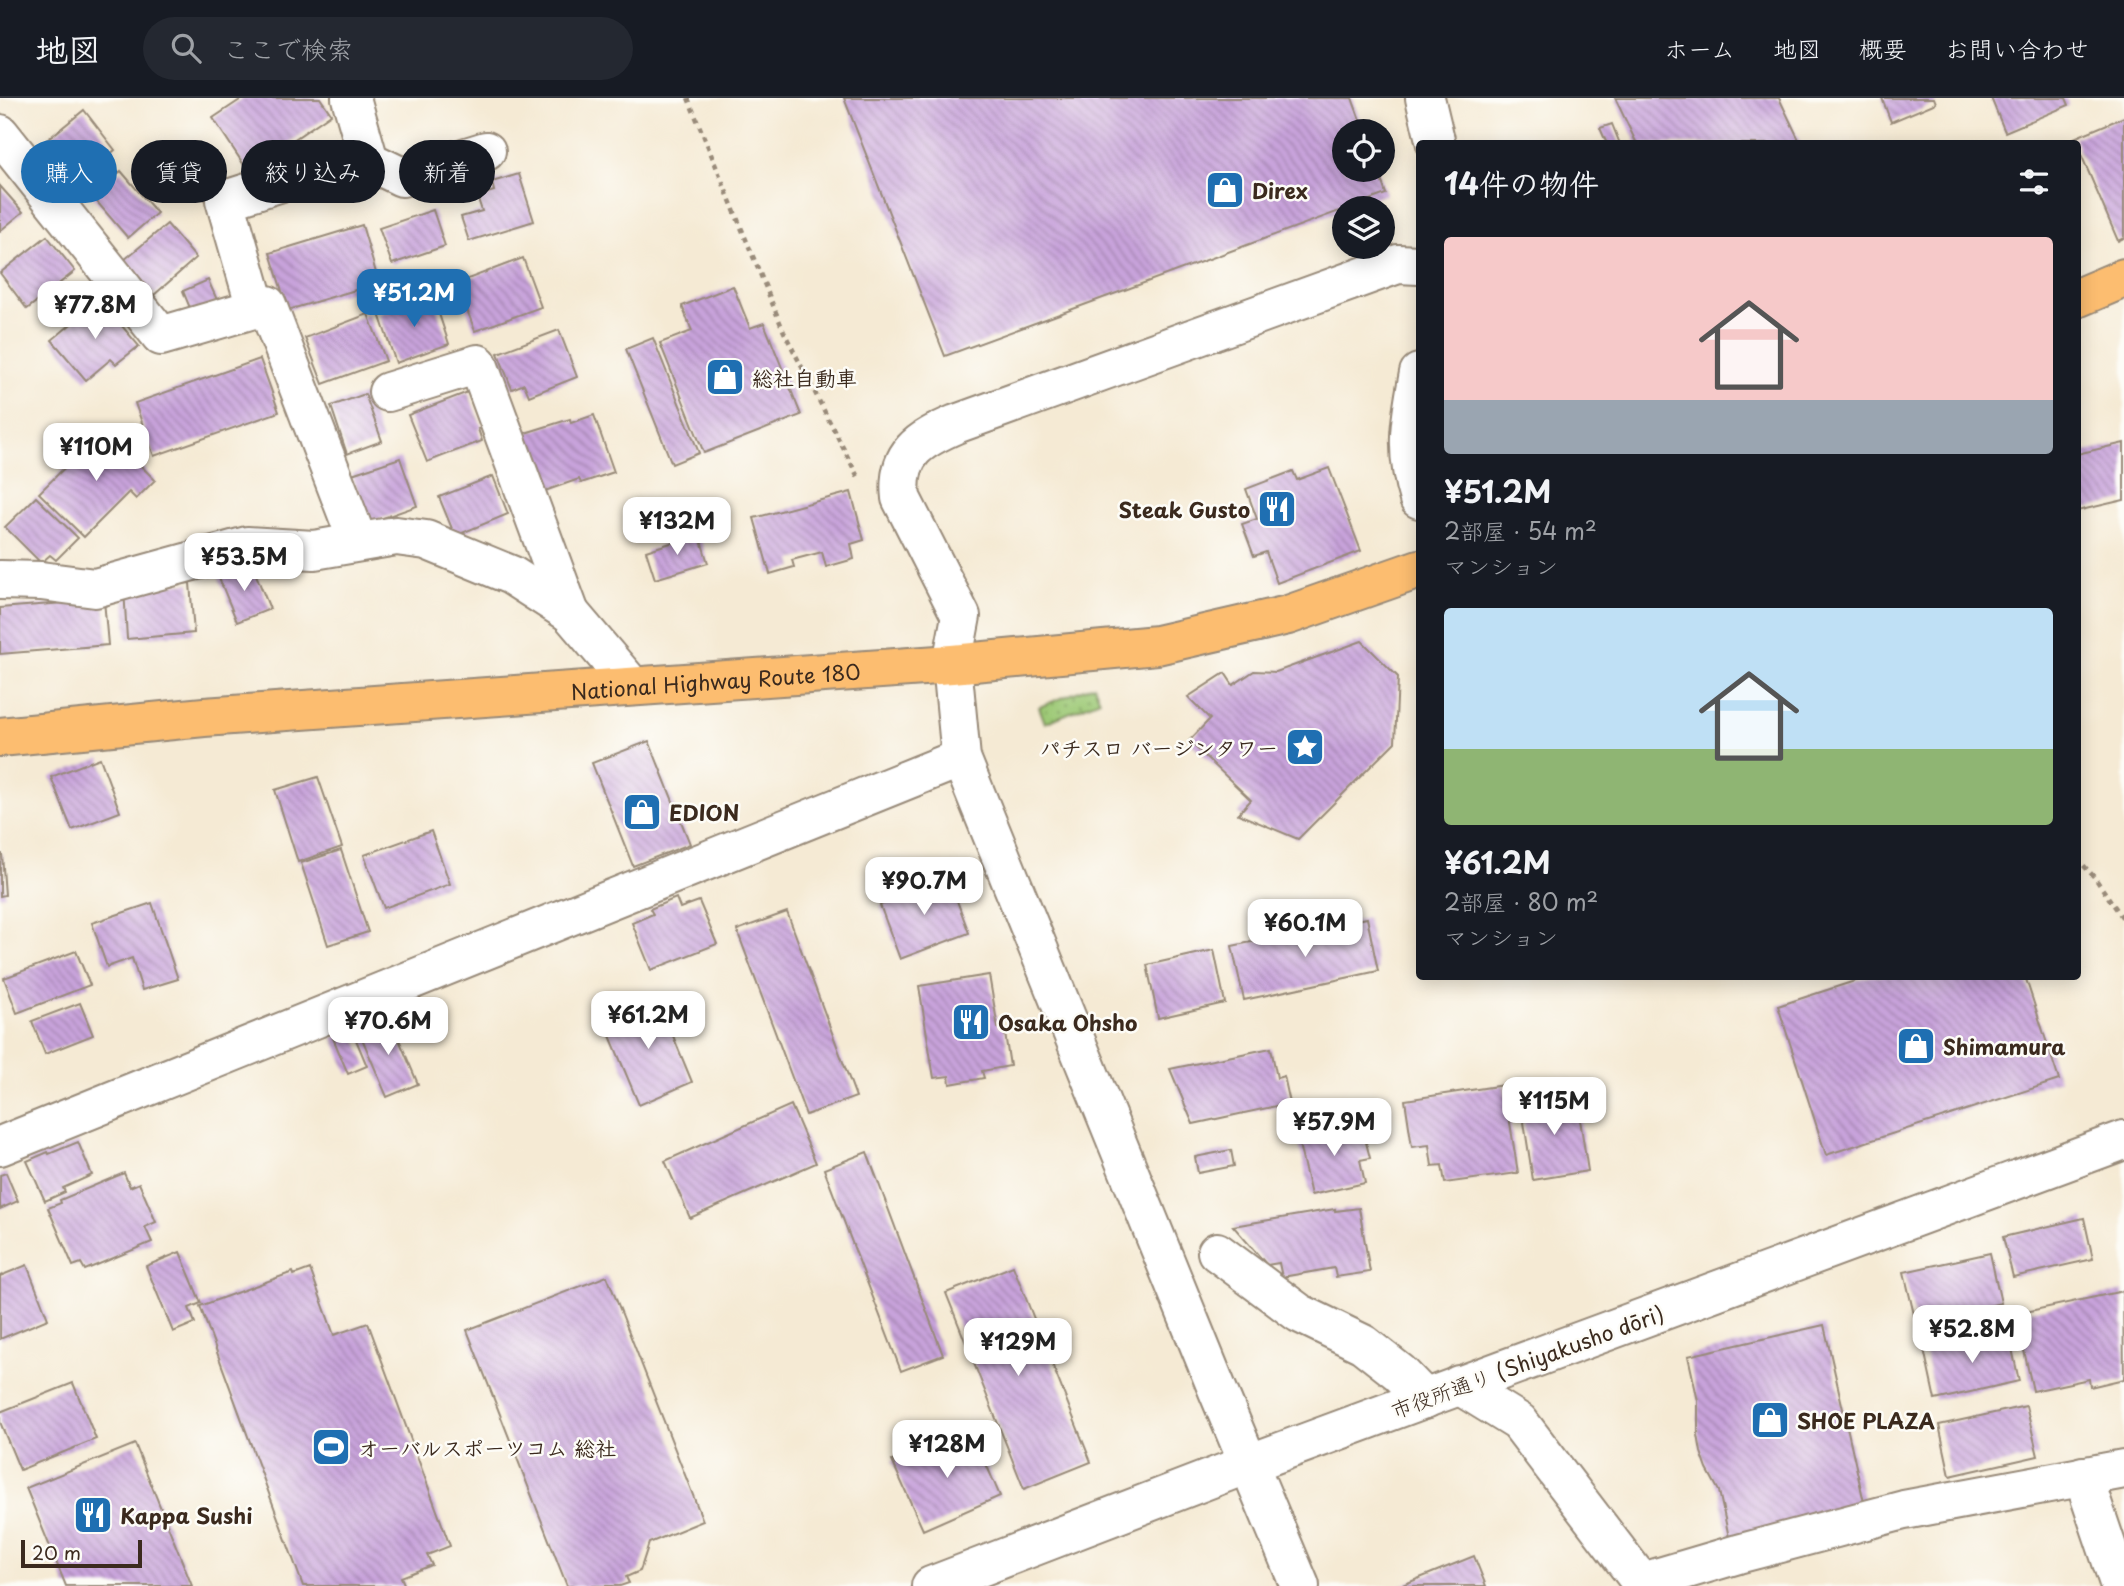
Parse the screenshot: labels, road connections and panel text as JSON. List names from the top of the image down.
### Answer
{
  "streets": {
    "highway": ["National Highway Route 180"],
    "street": ["市役所通り (Shiyakusho dōri)"]
  },
  "places": {
    "shop": [
      "Direx",
      "総社自動車",
      "EDION",
      "Shimamura",
      "SHOE PLAZA"
    ],
    "restaurant": ["Steak Gusto", "Osaka Ohsho", "Kappa Sushi"],
    "place": ["パチスロ バージンタワー"],
    "sports": ["オーバルスポーツコム 総社"]
  },
  "scale_bar": "20 m",
  "page": {
    "header": "地図",
    "search": "ここで検索",
    "nav": [
      "ホーム",
      "地図",
      "概要",
      "お問い合わせ"
    ],
    "chip": [
      "購入",
      "賃貸",
      "絞り込み",
      "新着"
    ],
    "heading": "14件の物件",
    "list": [
      {
        "name": "¥51.2M",
        "note": "2部屋 · 54 m² · マンション"
      },
      {
        "name": "¥61.2M",
        "note": "2部屋 · 80 m² · マンション"
      }
    ],
    "price": [
      "¥51.2M",
      "¥77.8M",
      "¥110M",
      "¥132M",
      "¥53.5M",
      "¥90.7M",
      "¥60.1M",
      "¥61.2M",
      "¥70.6M",
      "¥115M",
      "¥57.9M",
      "¥52.8M",
      "¥129M",
      "¥128M"
    ],
    "scale": "20 m"
  }
}
